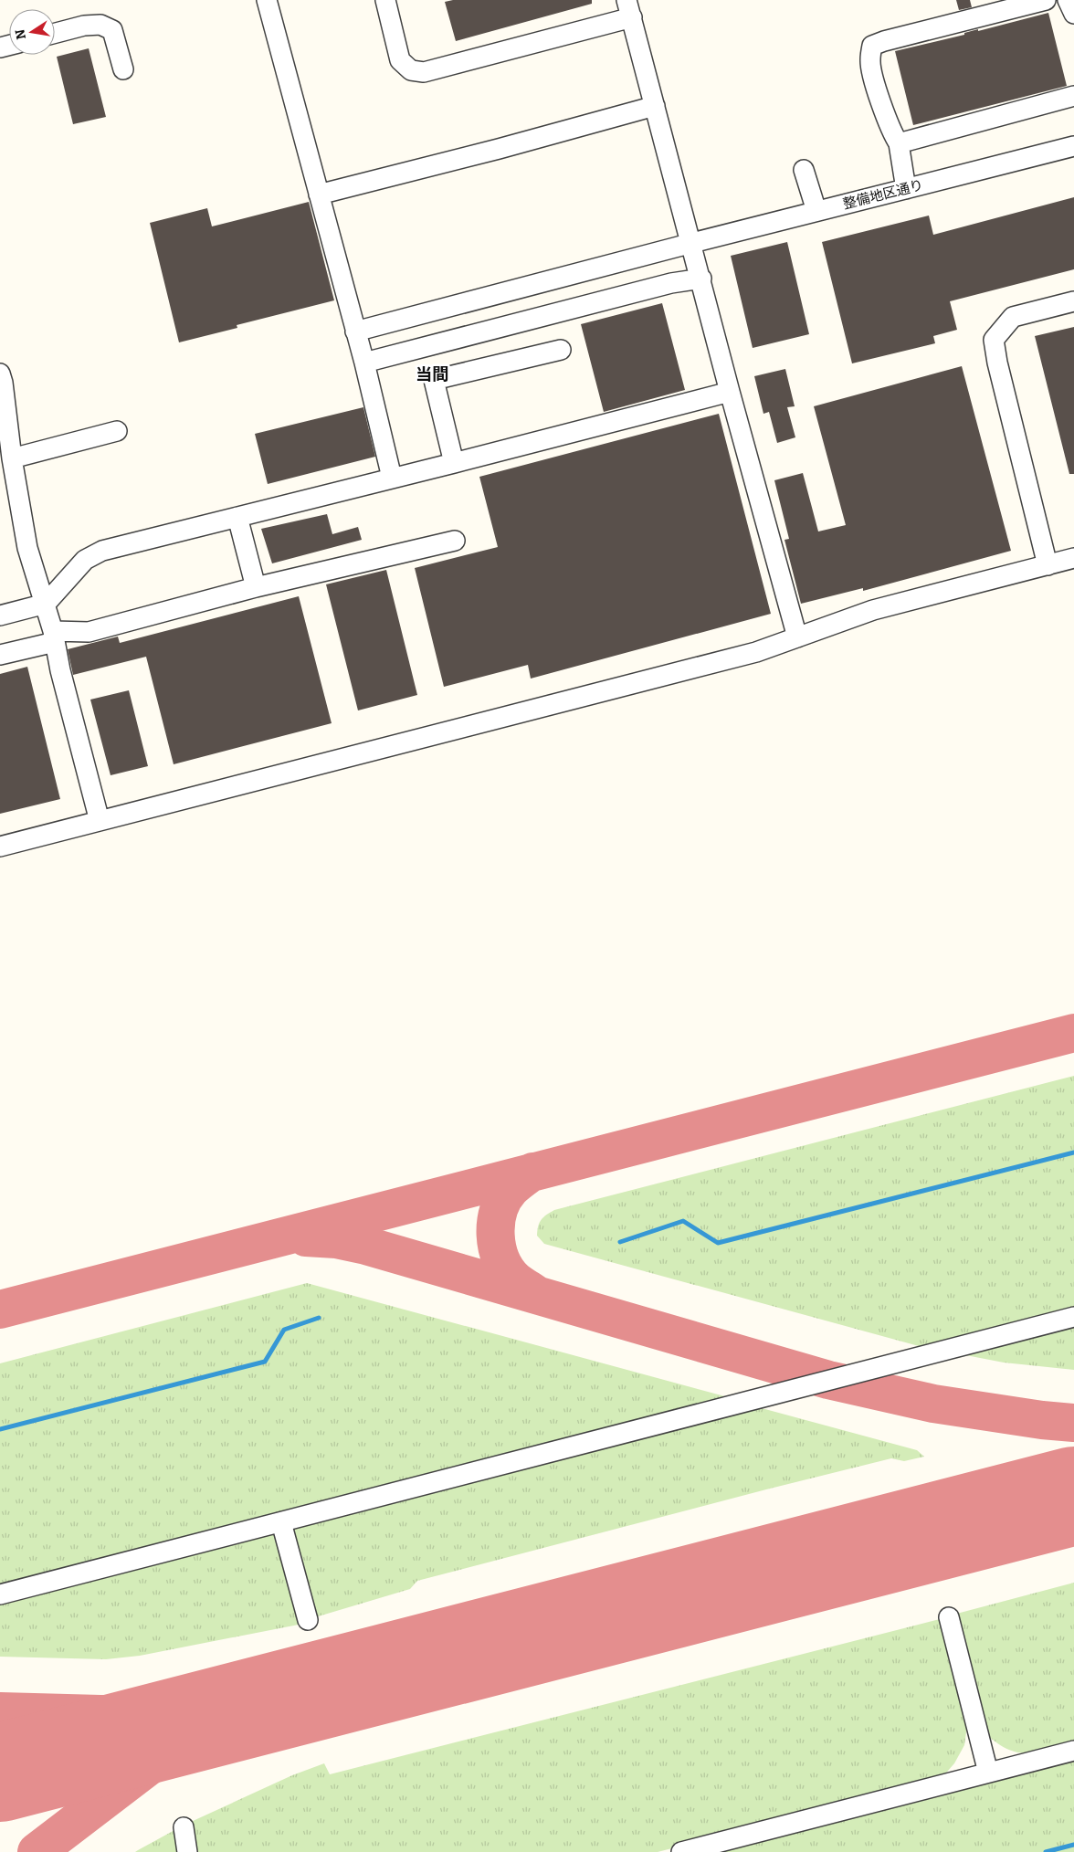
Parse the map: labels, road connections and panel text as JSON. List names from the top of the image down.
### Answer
{
  "streets": {
    "street": ["整備地区通り"]
  },
  "districts": ["当間"],
  "north": "left"
}
